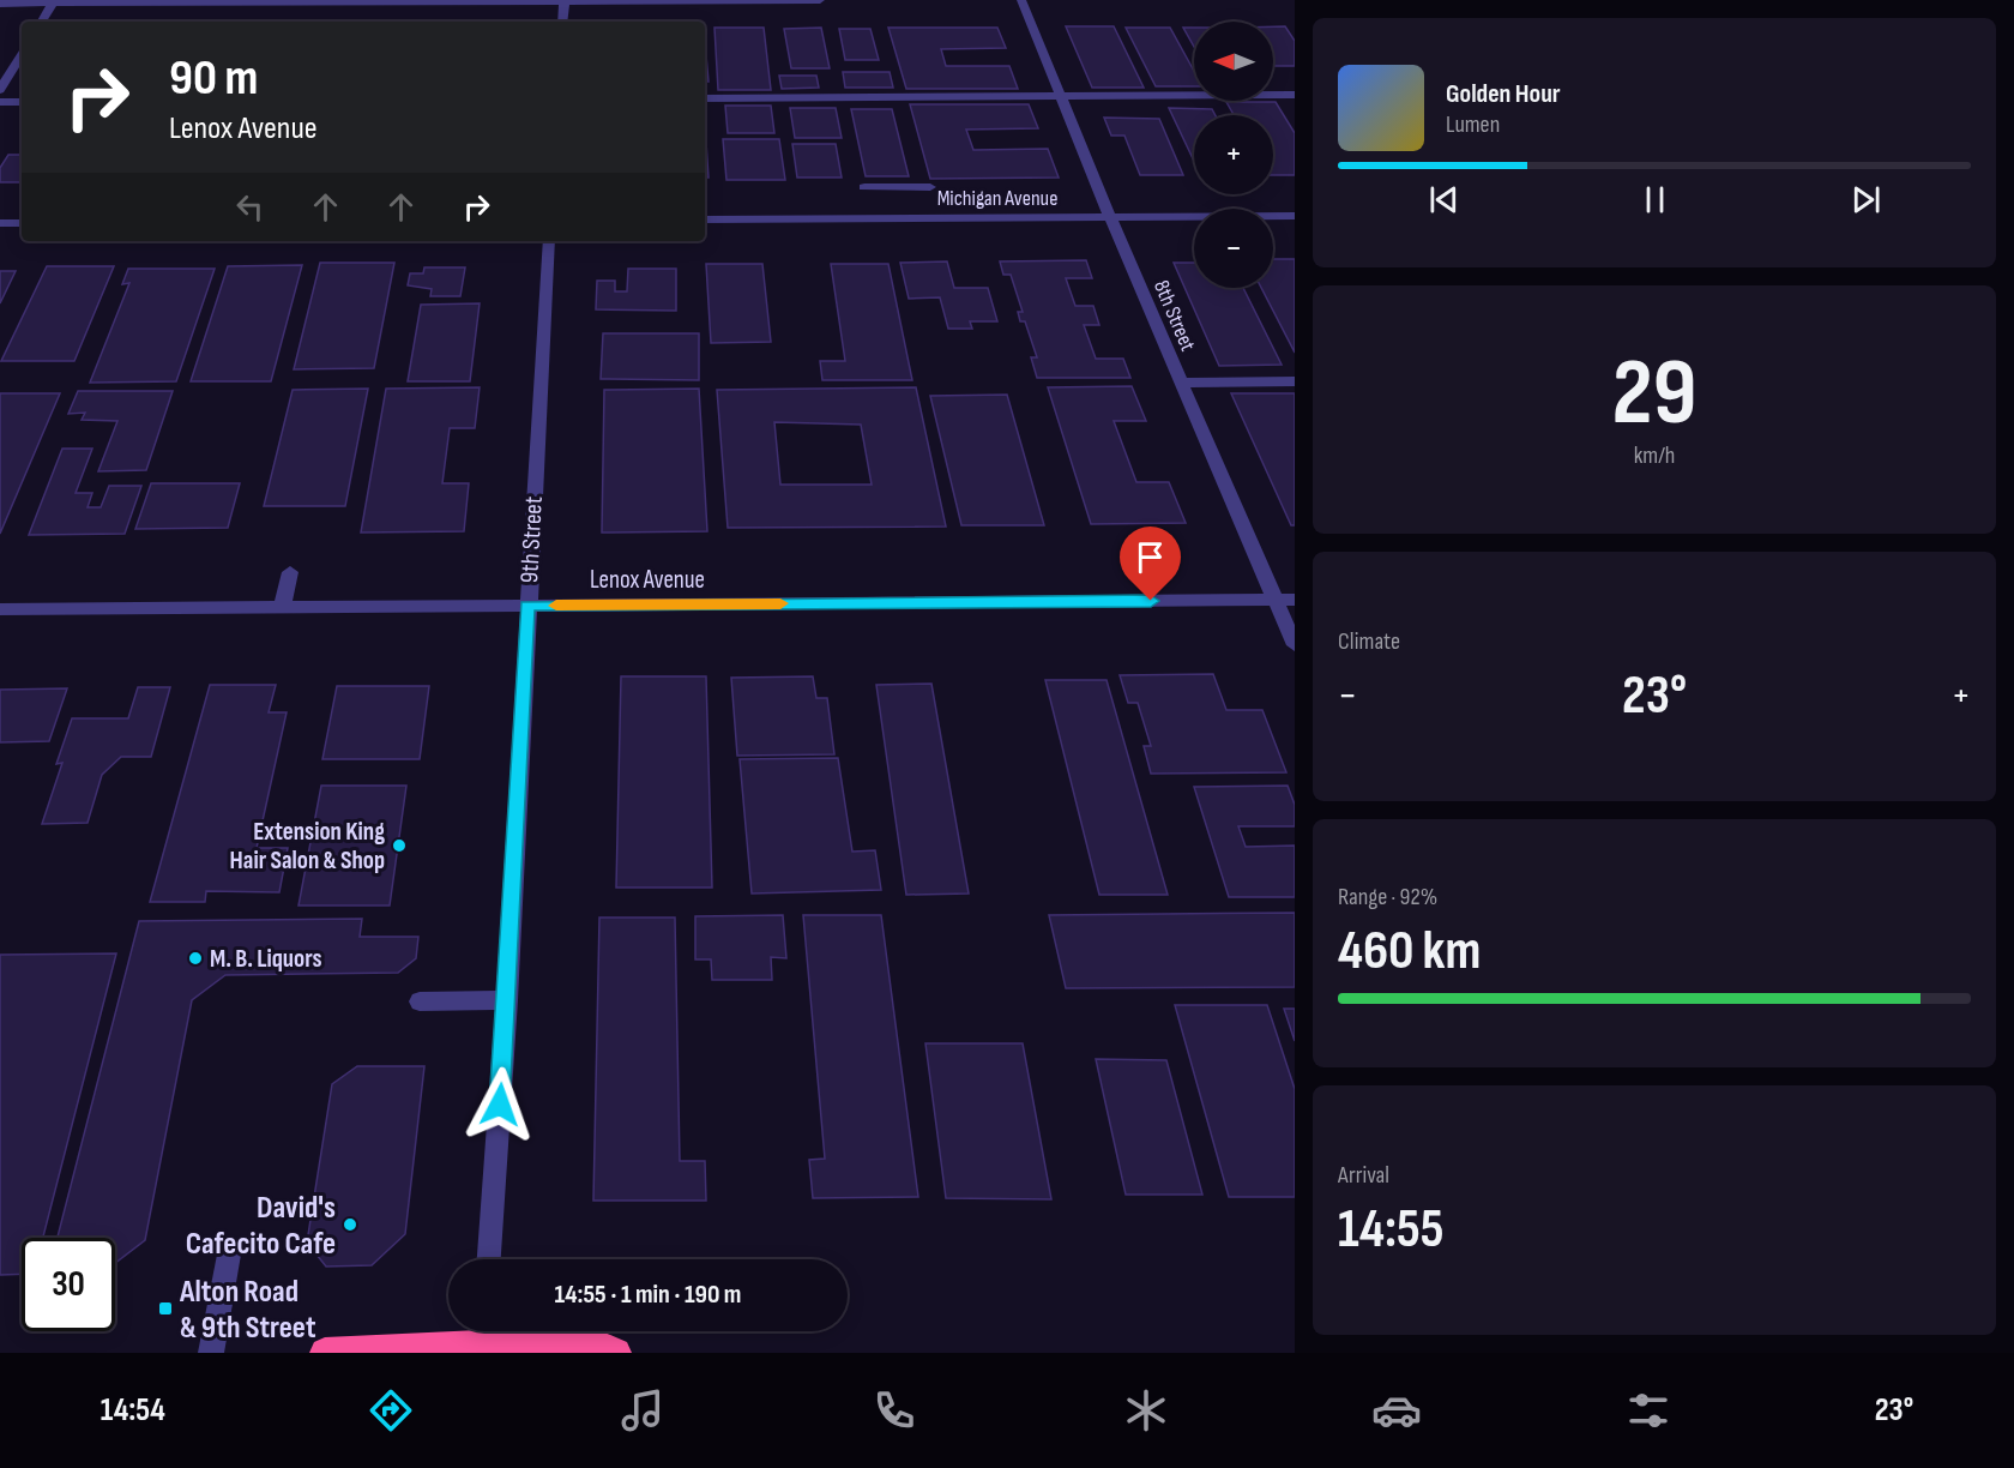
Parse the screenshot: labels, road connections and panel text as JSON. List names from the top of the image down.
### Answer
{
  "streets": {
    "street": [
      "Michigan Avenue",
      "8th Street",
      "9th Street",
      "Lenox Avenue"
    ]
  },
  "crossings": [
    ["Michigan Avenue", "8th Street"],
    ["8th Street", "Lenox Avenue"],
    ["9th Street", "Lenox Avenue"]
  ],
  "places": {
    "other": ["Extension King Hair Salon & Shop", "M. B. Liquors", "David's Cafecito Cafe"],
    "transit": ["Alton Road & 9th Street"]
  },
  "north": "left",
  "page": {
    "map_buttons": ["+", "−"],
    "turn": ["90 m", "Lenox Avenue"],
    "song": ["Golden Hour", "Lumen"],
    "tile": [
      ["29", "km/h"],
      "Climate",
      ["Range · 92%", "460 km"],
      ["Arrival", "14:55"]
    ],
    "heat": ["−", "23°", "+"],
    "limit": "30",
    "trip": "14:55 · 1 min · 190 m",
    "tabs": ["14:54", "23°"]
  }
}
